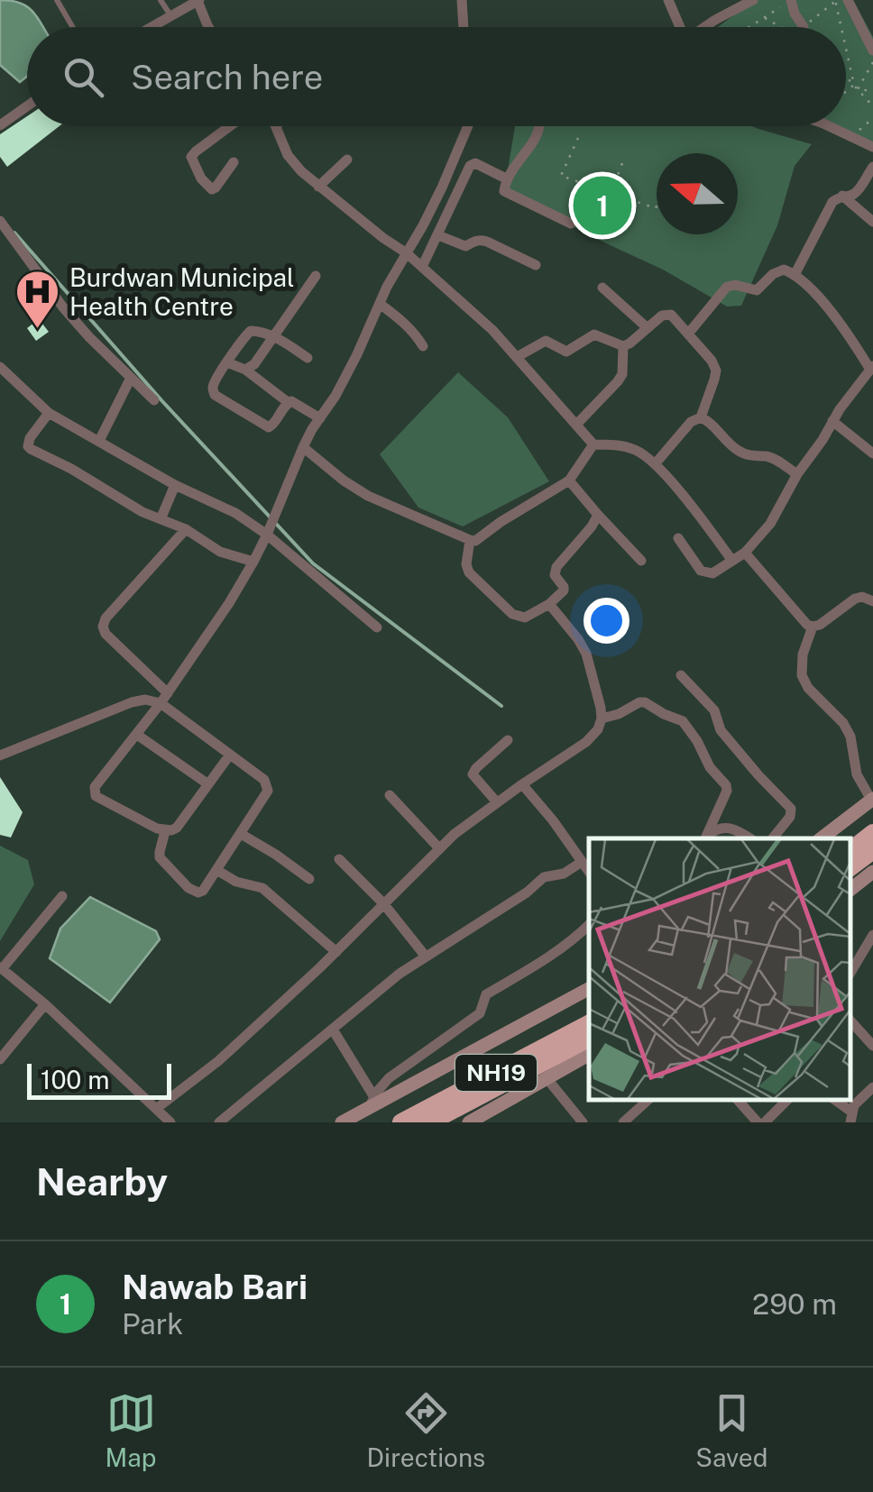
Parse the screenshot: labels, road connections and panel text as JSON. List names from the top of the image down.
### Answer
{
  "streets": {
    "highway": ["NH19"]
  },
  "places": {
    "hospital": ["Burdwan Municipal Health Centre"]
  },
  "scale_bar": "100 m",
  "north": "left",
  "page": {
    "search": "Search here",
    "pins": "1",
    "scale": "100 m",
    "heading": "Nearby",
    "list": [
      {
        "mark": "1",
        "name": "Nawab Bari",
        "note": "Park",
        "value": "290 m"
      }
    ],
    "nav": ["Map", "Directions", "Saved"]
  }
}
